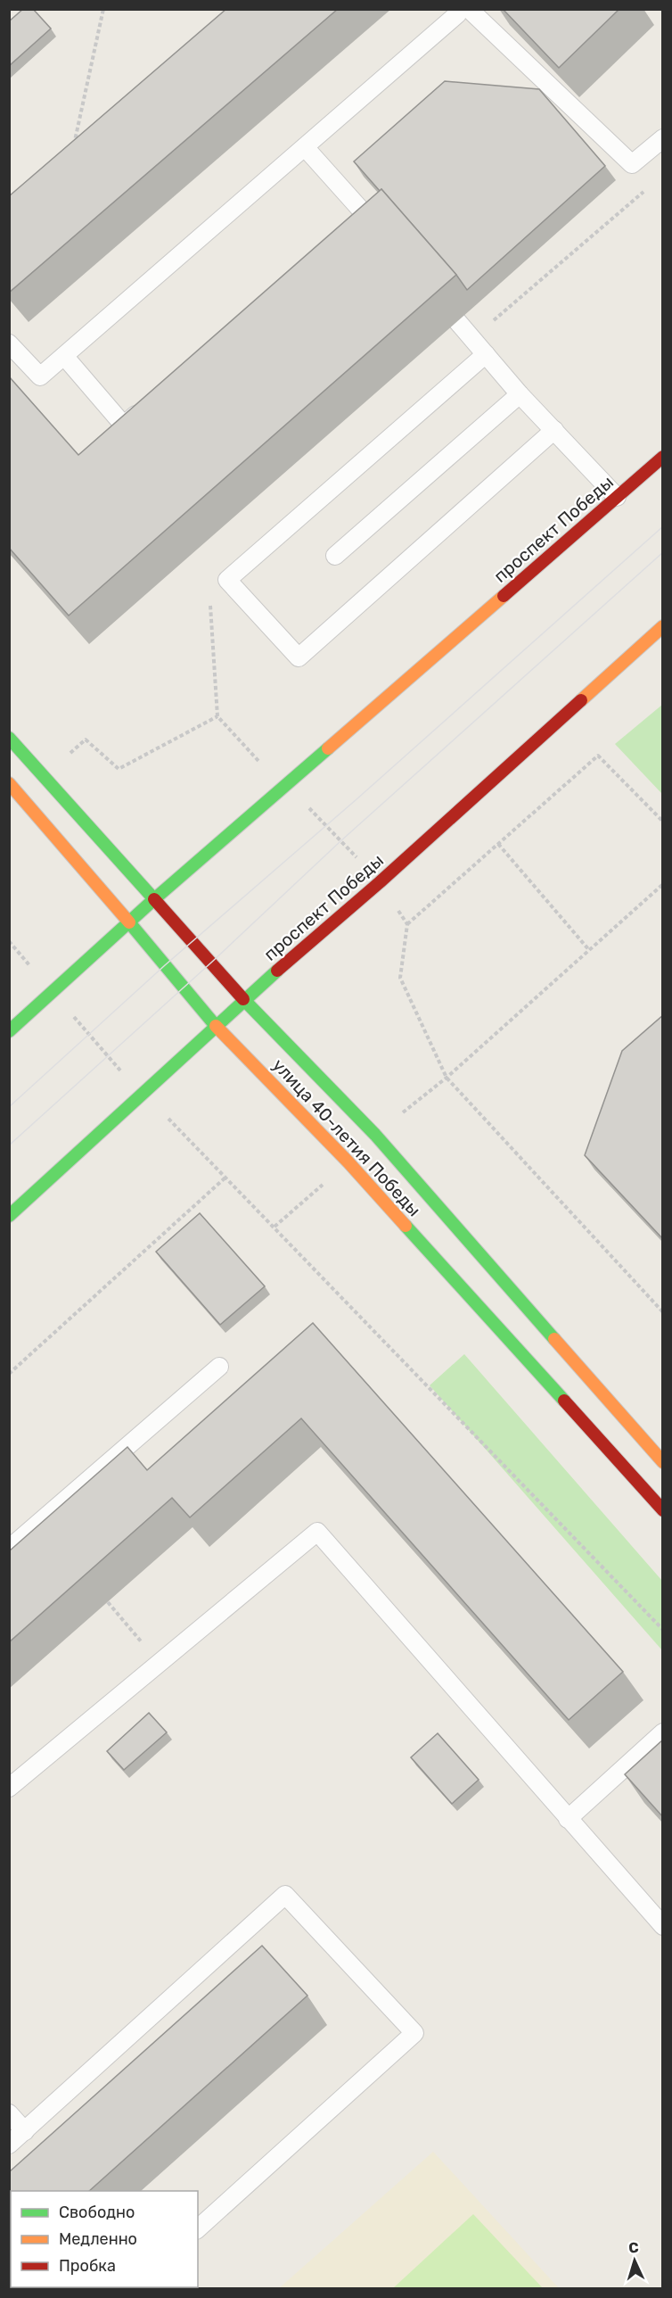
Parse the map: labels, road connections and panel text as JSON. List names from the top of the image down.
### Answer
{
  "streets": {
    "main road": ["проспект Победы", "улица 40-летия Победы"]
  },
  "crossings": [
    ["проспект Победы", "улица 40-летия Победы"]
  ],
  "legend": ["Свободно", "Медленно", "Пробка"],
  "north": "top"
}
